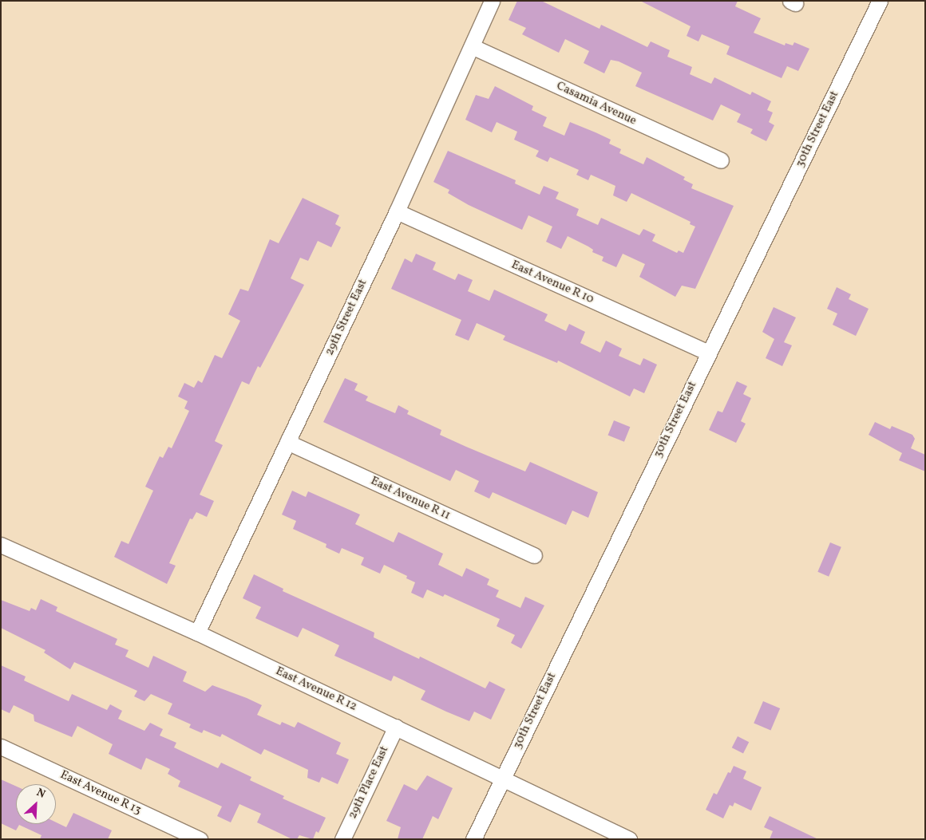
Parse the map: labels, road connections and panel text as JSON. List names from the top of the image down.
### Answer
{
  "streets": {
    "street": [
      "Casamia Avenue",
      "30th Street East",
      "East Avenue R 10",
      "29th Street East",
      "East Avenue R 11",
      "East Avenue R 12",
      "29th Place East",
      "East Avenue R 13"
    ]
  },
  "crossings": [
    ["Casamia Avenue", "29th Street East"],
    ["30th Street East", "East Avenue R 10"],
    ["30th Street East", "East Avenue R 12"],
    ["East Avenue R 10", "29th Street East"],
    ["29th Street East", "East Avenue R 11"],
    ["29th Street East", "East Avenue R 12"],
    ["East Avenue R 12", "29th Place East"]
  ],
  "north": "top right"
}
